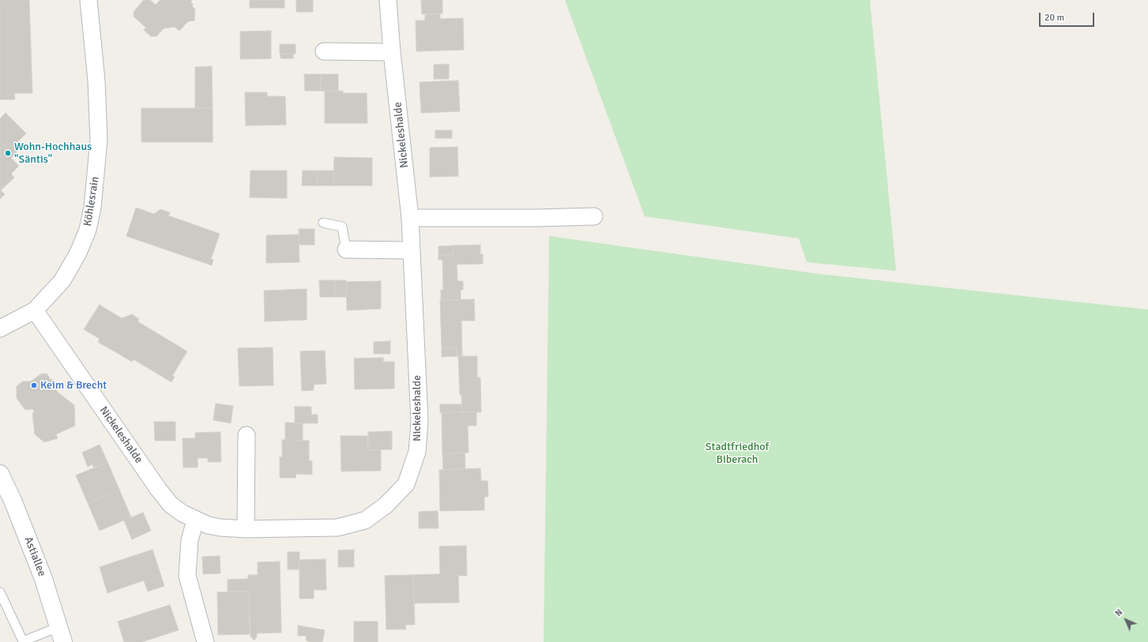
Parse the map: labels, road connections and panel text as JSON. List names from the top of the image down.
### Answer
{
  "streets": {
    "street": ["Nickeleshalde", "Köhlesrain", "Astiallee"]
  },
  "crossings": [
    ["Nickeleshalde", "Köhlesrain"]
  ],
  "parks": ["Stadtfriedhof Biberach"],
  "places": ["Wohn-Hochhaus \"Säntis\"", "Keim & Brecht"],
  "scale_bar": "20 m",
  "north": "top left"
}
